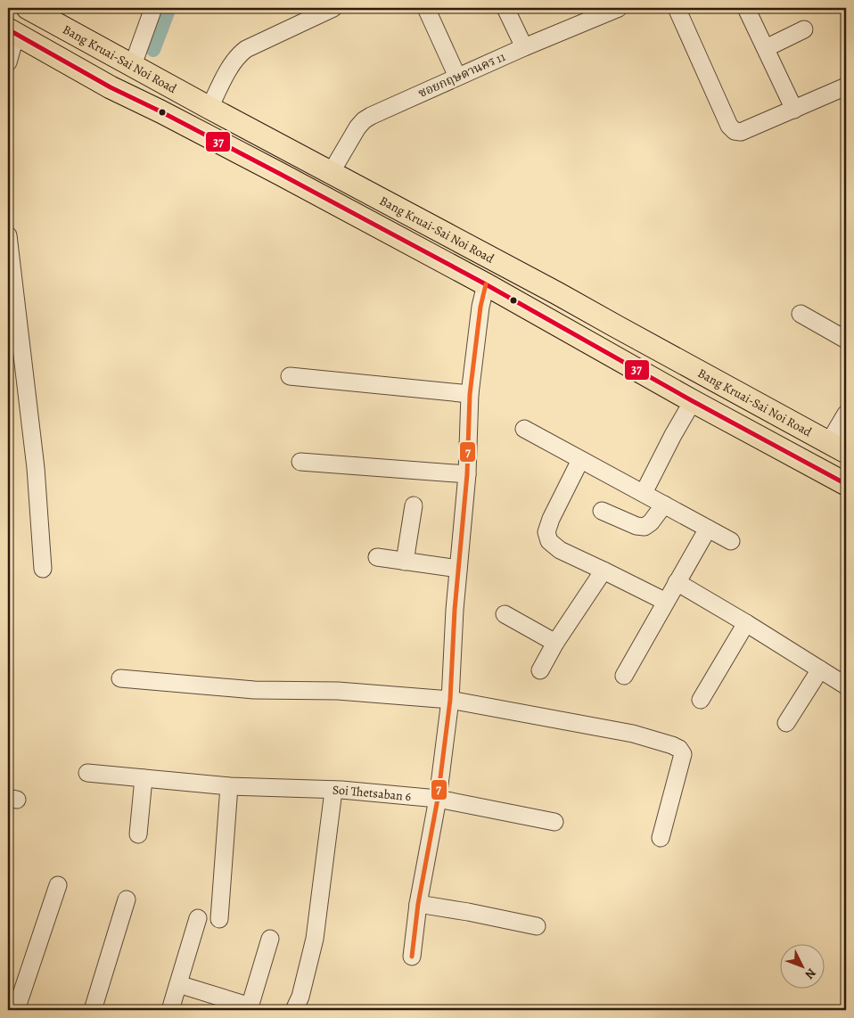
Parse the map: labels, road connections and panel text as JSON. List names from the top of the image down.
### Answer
{
  "streets": {
    "main road": ["Bang Kruai-Sai Noi Road"],
    "street": ["ซอยกฤษดานคร 11", "Soi Thetsaban 6"]
  },
  "crossings": [
    ["Bang Kruai-Sai Noi Road", "ซอยกฤษดานคร 11"]
  ],
  "lines": ["transit line 37", "transit line 7"],
  "north": "bottom right"
}
